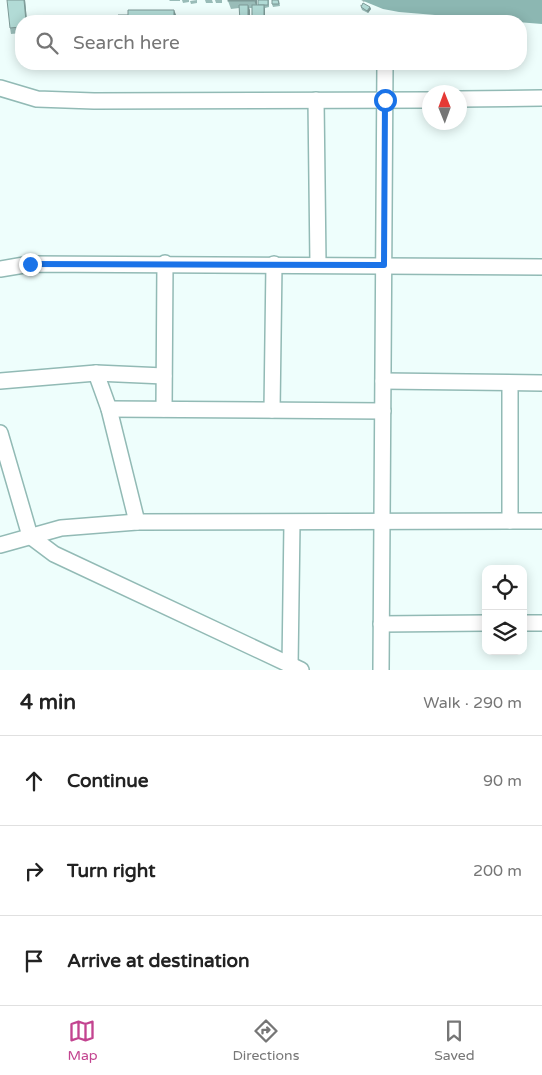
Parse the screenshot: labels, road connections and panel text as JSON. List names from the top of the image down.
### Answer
{
  "north": "top",
  "page": {
    "search": "Search here",
    "heading": ["4 min", "Walk · 290 m"],
    "list": [
      ["Continue", "90 m"],
      ["Turn right", "200 m"],
      "Arrive at destination"
    ],
    "nav": ["Map", "Directions", "Saved"]
  }
}
